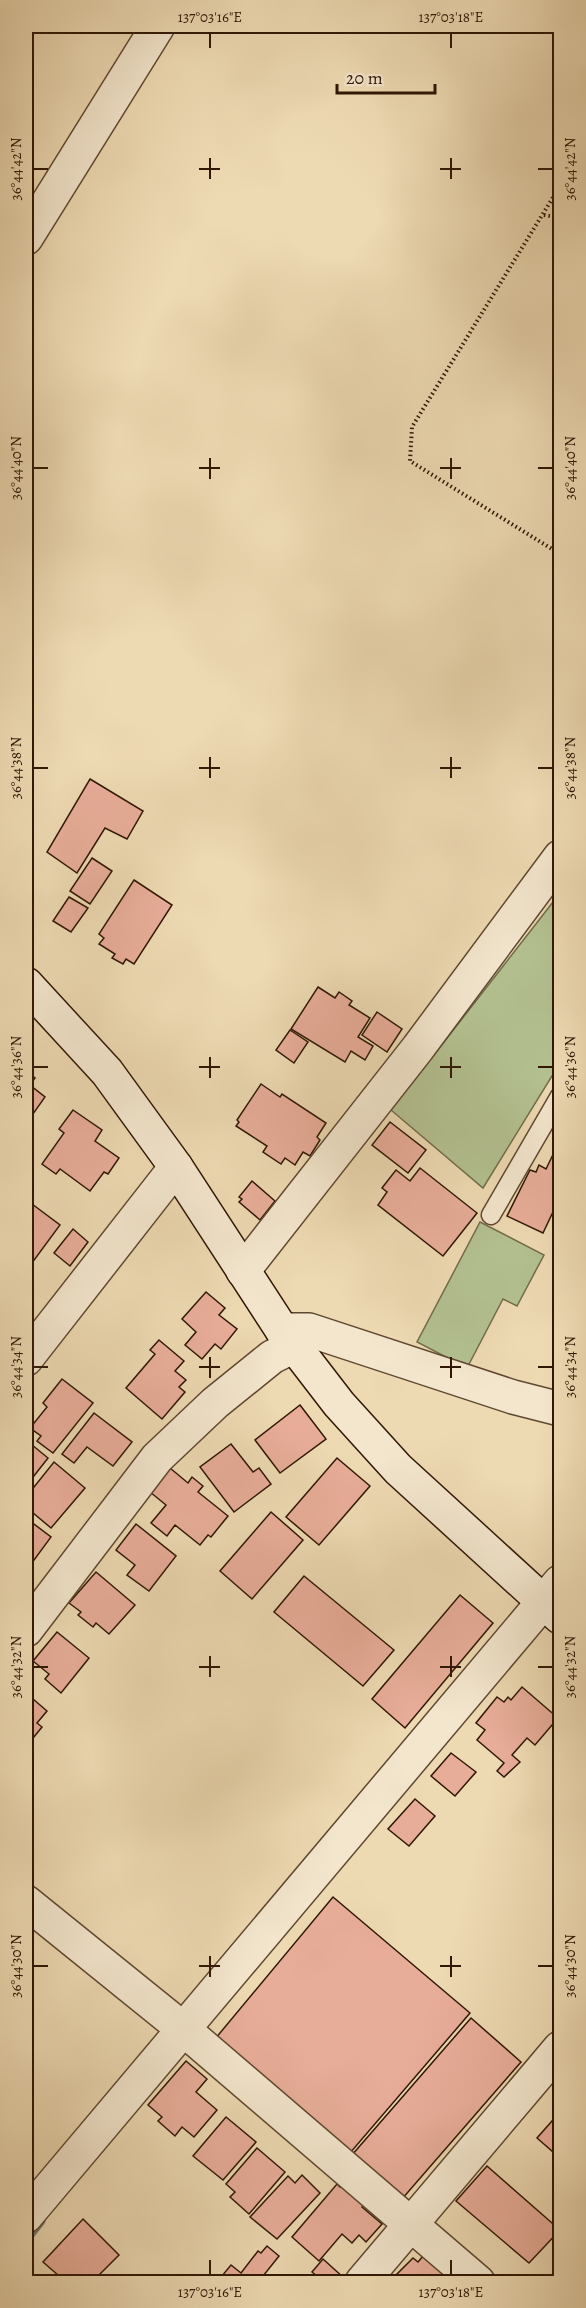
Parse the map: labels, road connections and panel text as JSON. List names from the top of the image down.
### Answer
{
  "scale_bar": "20 m",
  "coordinates": [
    "137°03'16\"E",
    "137°03'18\"E",
    "36°44'42\"N",
    "36°44'40\"N",
    "36°44'38\"N",
    "36°44'36\"N",
    "36°44'34\"N",
    "36°44'32\"N",
    "36°44'30\"N"
  ]
}
